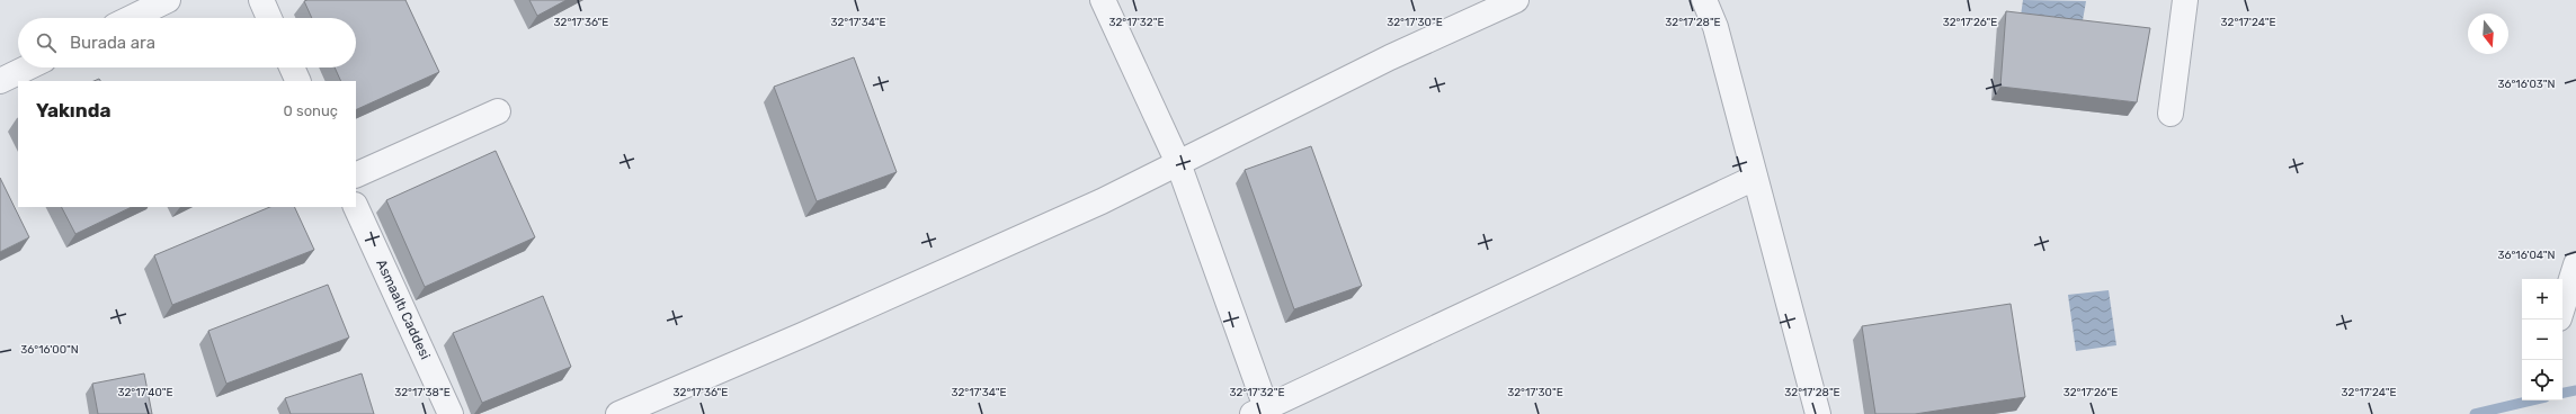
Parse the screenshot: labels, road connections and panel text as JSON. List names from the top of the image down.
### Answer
{
  "streets": {
    "street": ["Asmaaltı Caddesi"]
  },
  "north": "bottom",
  "page": {
    "search": "Burada ara",
    "heading": ["Yakında", "0 sonuç"],
    "map_buttons": ["+", "−"]
  },
  "coordinates": [
    "32°17'36\"E",
    "32°17'34\"E",
    "32°17'32\"E",
    "32°17'30\"E",
    "32°17'28\"E",
    "32°17'26\"E",
    "32°17'24\"E",
    "36°16'03\"N",
    "36°16'04\"N",
    "36°16'00\"N",
    "32°17'40\"E",
    "32°17'38\"E"
  ]
}
